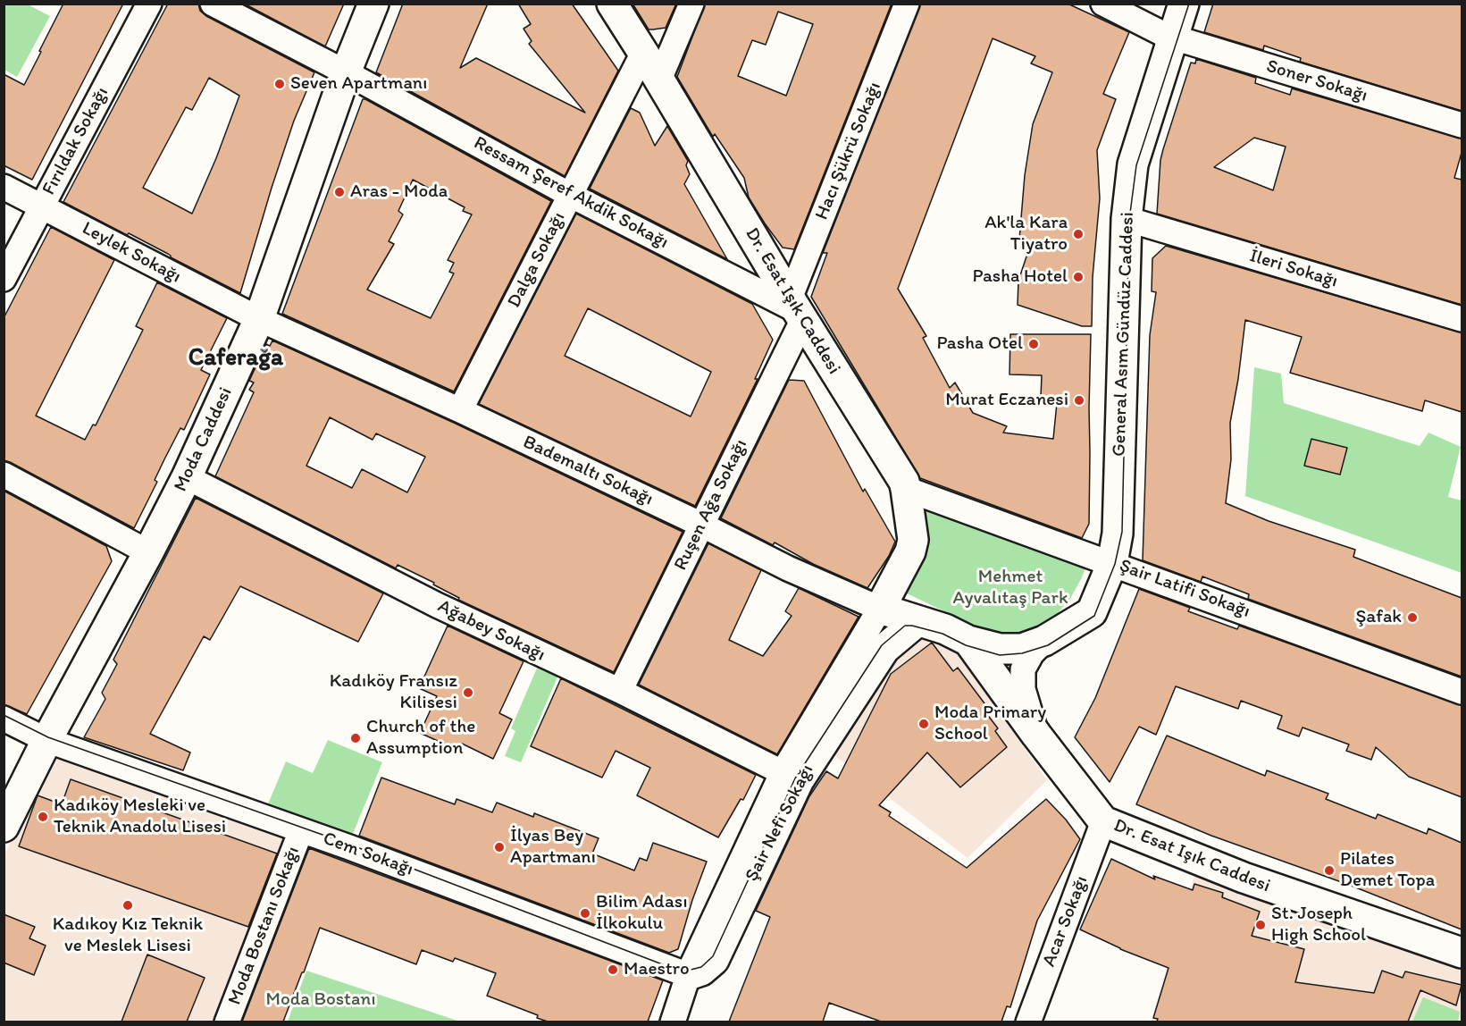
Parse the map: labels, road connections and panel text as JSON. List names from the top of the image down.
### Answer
{
  "streets": {
    "street": [
      "Soner Sokağı",
      "Fırıldak Sokağı",
      "Hacı Şükrü Sokağı",
      "Ressam Şeref Akdik Sokağı",
      "Leylek Sokağı",
      "Dalga Sokağı",
      "İleri Sokağı",
      "Dr. Esat Işık Caddesi",
      "General Asım Gündüz Caddesi",
      "Moda Caddesi",
      "Bademaltı Sokağı",
      "Ruşen Ağa Sokağı",
      "Şair Latifi Sokağı",
      "Ağabey Sokağı",
      "Şair Nefi Sokağı",
      "Cem Sokağı",
      "Acar Sokağı",
      "Moda Bostanı Sokağı"
    ]
  },
  "crossings": [
    ["Soner Sokağı", "General Asım Gündüz Caddesi"],
    ["Fırıldak Sokağı", "Leylek Sokağı"],
    ["Hacı Şükrü Sokağı", "Ressam Şeref Akdik Sokağı"],
    ["Hacı Şükrü Sokağı", "Dr. Esat Işık Caddesi"],
    ["Hacı Şükrü Sokağı", "Ruşen Ağa Sokağı"],
    ["Ressam Şeref Akdik Sokağı", "Dalga Sokağı"],
    ["Ressam Şeref Akdik Sokağı", "Dr. Esat Işık Caddesi"],
    ["Ressam Şeref Akdik Sokağı", "Moda Caddesi"],
    ["Ressam Şeref Akdik Sokağı", "Ruşen Ağa Sokağı"],
    ["Leylek Sokağı", "Moda Caddesi"],
    ["Leylek Sokağı", "Bademaltı Sokağı"],
    ["Dalga Sokağı", "Dr. Esat Işık Caddesi"],
    ["Dalga Sokağı", "Bademaltı Sokağı"],
    ["İleri Sokağı", "General Asım Gündüz Caddesi"],
    ["Dr. Esat Işık Caddesi", "General Asım Gündüz Caddesi"],
    ["Dr. Esat Işık Caddesi", "Bademaltı Sokağı"],
    ["Dr. Esat Işık Caddesi", "Ruşen Ağa Sokağı"],
    ["Dr. Esat Işık Caddesi", "Şair Latifi Sokağı"],
    ["Dr. Esat Işık Caddesi", "Şair Nefi Sokağı"],
    ["Dr. Esat Işık Caddesi", "Acar Sokağı"],
    ["General Asım Gündüz Caddesi", "Bademaltı Sokağı"],
    ["General Asım Gündüz Caddesi", "Şair Latifi Sokağı"],
    ["General Asım Gündüz Caddesi", "Şair Nefi Sokağı"],
    ["Moda Caddesi", "Bademaltı Sokağı"],
    ["Moda Caddesi", "Ağabey Sokağı"],
    ["Moda Caddesi", "Cem Sokağı"],
    ["Bademaltı Sokağı", "Ruşen Ağa Sokağı"],
    ["Bademaltı Sokağı", "Şair Nefi Sokağı"],
    ["Ruşen Ağa Sokağı", "Ağabey Sokağı"],
    ["Ağabey Sokağı", "Şair Nefi Sokağı"],
    ["Şair Nefi Sokağı", "Cem Sokağı"],
    ["Cem Sokağı", "Moda Bostanı Sokağı"]
  ],
  "districts": ["Caferağa"],
  "parks": ["Mehmet Ayvalıtaş Park", "Moda Bostanı"],
  "places": [
    "Seven Apartmanı",
    "Aras - Moda",
    "Ak'la Kara Tiyatro",
    "Pasha Hotel",
    "Pasha Otel",
    "Murat Eczanesi",
    "Şafak",
    "Kadıköy Fransız Kilisesi",
    "Moda Primary School",
    "Church of the Assumption",
    "Kadıköy Mesleki ve Teknik Anadolu Lisesi",
    "İlyas Bey Apartmanı",
    "Pilates Demet Topa",
    "Kadıkoy Kız Teknik ve Meslek Lisesi",
    "Bilim Adası İlkokulu",
    "St. Joseph High School",
    "Maestro"
  ]
}
